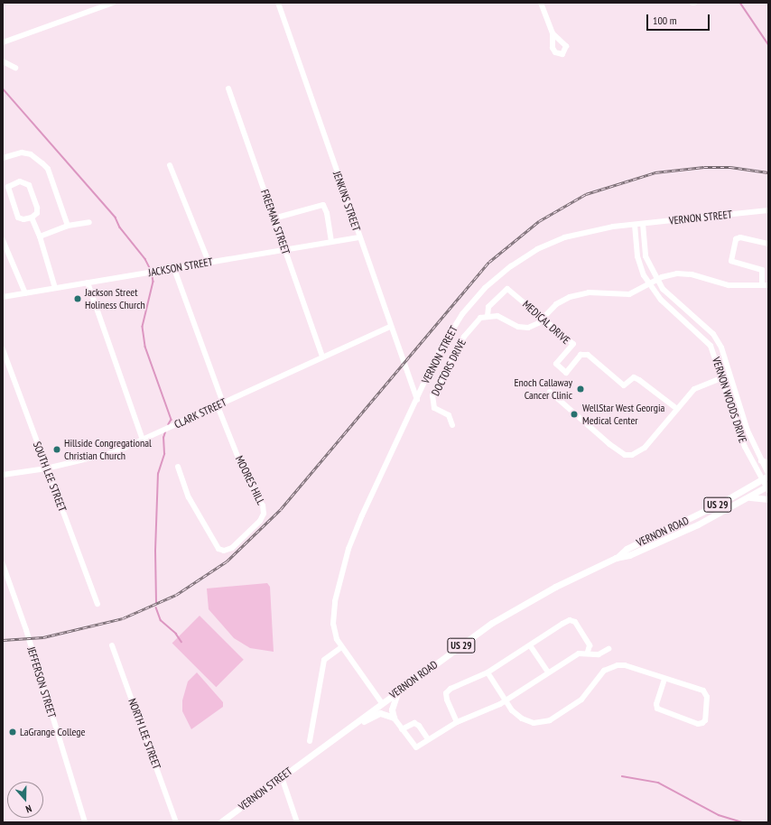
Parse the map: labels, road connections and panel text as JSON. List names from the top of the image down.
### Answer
{
  "streets": {
    "main road": ["VERNON STREET", "US 29", "VERNON ROAD"],
    "street": [
      "JENKINS STREET",
      "FREEMAN STREET",
      "JACKSON STREET",
      "MEDICAL DRIVE",
      "DOCTORS DRIVE",
      "VERNON WOODS DRIVE",
      "CLARK STREET",
      "SOUTH LEE STREET",
      "MOORES HILL",
      "JEFFERSON STREET",
      "NORTH LEE STREET"
    ]
  },
  "crossings": [
    ["JENKINS STREET", "VERNON STREET"],
    ["JENKINS STREET", "JACKSON STREET"],
    ["JENKINS STREET", "CLARK STREET"],
    ["VERNON STREET", "VERNON WOODS DRIVE"],
    ["VERNON STREET", "VERNON ROAD"],
    ["FREEMAN STREET", "JACKSON STREET"],
    ["FREEMAN STREET", "CLARK STREET"],
    ["MEDICAL DRIVE", "DOCTORS DRIVE"],
    ["VERNON WOODS DRIVE", "VERNON ROAD"],
    ["CLARK STREET", "SOUTH LEE STREET"],
    ["CLARK STREET", "MOORES HILL"]
  ],
  "places": [
    "Jackson Street Holiness Church",
    "Enoch Callaway Cancer Clinic",
    "WellStar West Georgia Medical Center",
    "Hillside Congregational Christian Church",
    "LaGrange College"
  ],
  "scale_bar": "100 m",
  "north": "bottom"
}
